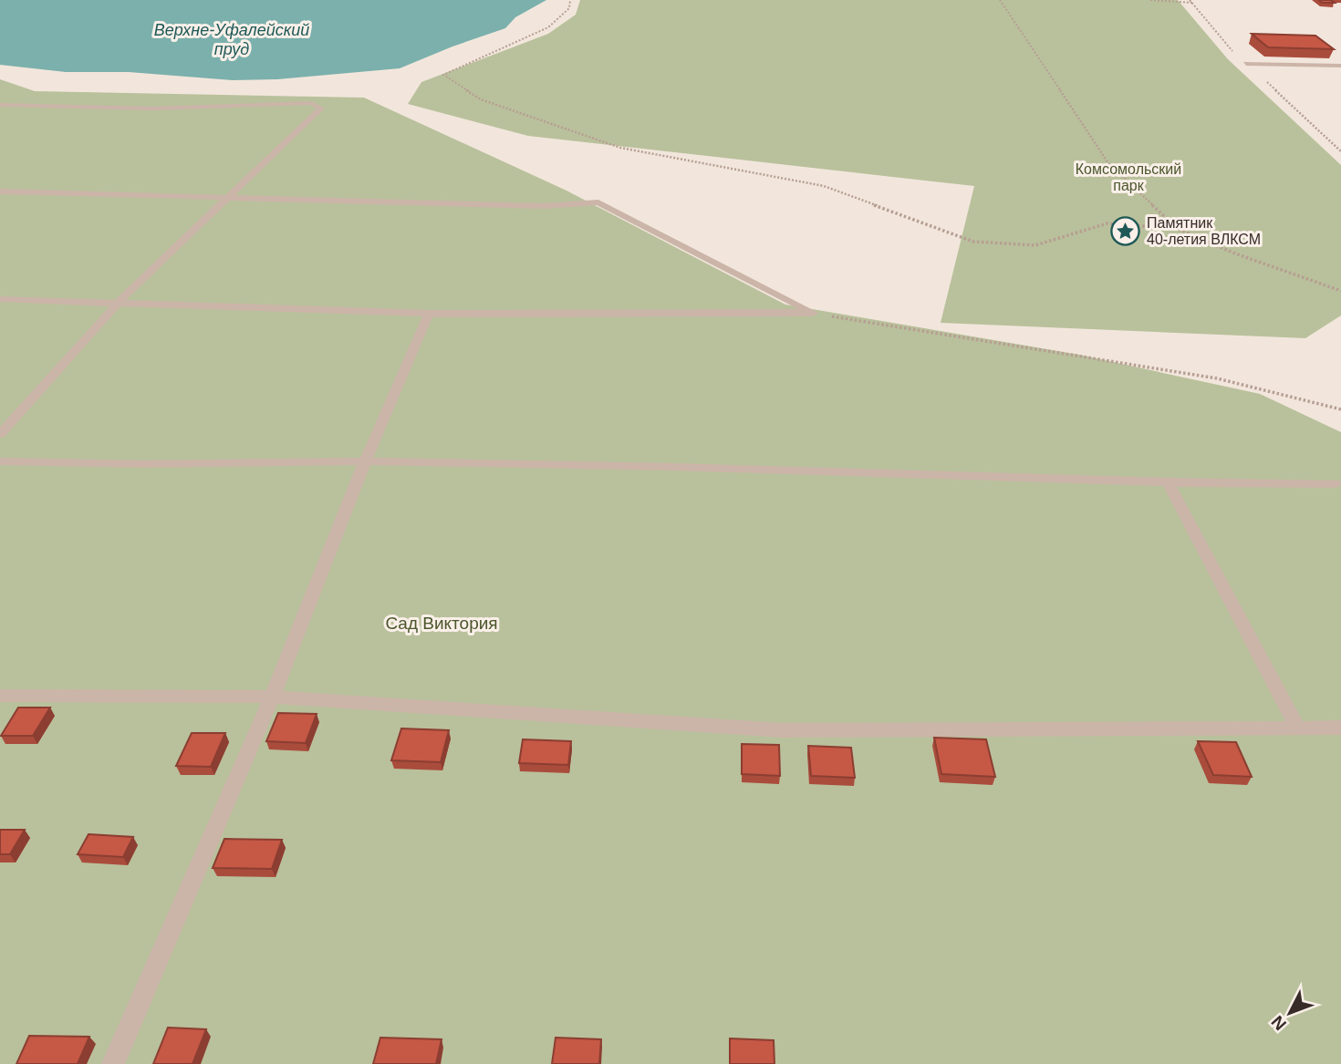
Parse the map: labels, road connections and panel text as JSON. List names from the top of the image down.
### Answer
{
  "water": ["Верхне-Уфалейский пруд"],
  "parks": ["Комсомольский парк", "Сад Виктория"],
  "places": {
    "place": ["Памятник 40-летия ВЛКСМ"]
  },
  "north": "bottom left"
}
